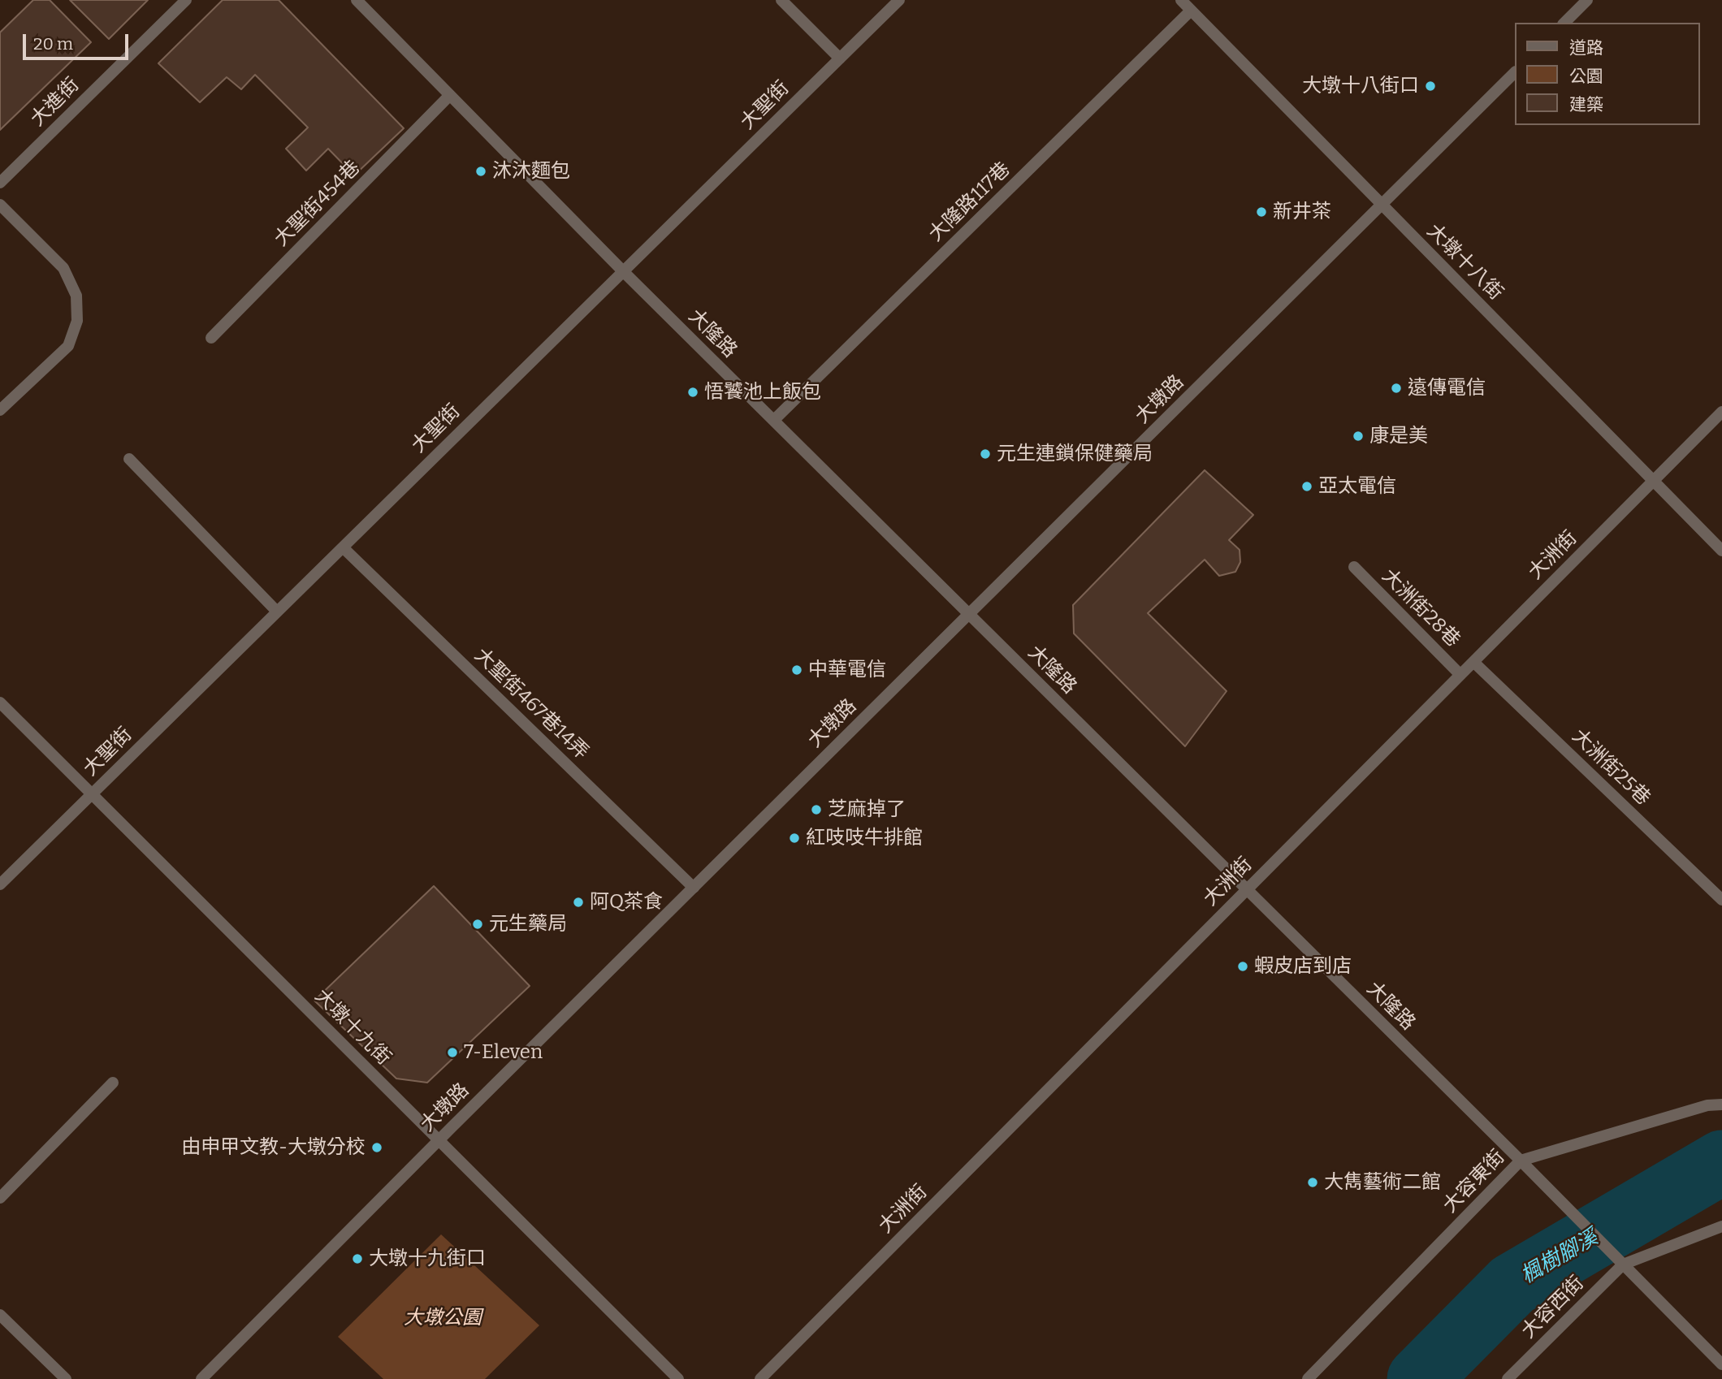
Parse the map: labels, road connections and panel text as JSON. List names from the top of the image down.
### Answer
{
  "streets": {
    "street": [
      "大進街",
      "大聖街",
      "大隆路117巷",
      "大聖街454巷",
      "大墩十八街",
      "大隆路",
      "大墩路",
      "大洲街",
      "大洲街28巷",
      "大聖街467巷14弄",
      "大洲街25巷",
      "大墩十九街",
      "大容東街",
      "大容西街"
    ]
  },
  "crossings": [
    ["大聖街", "大隆路"],
    ["大聖街", "大聖街467巷14弄"],
    ["大聖街", "大墩十九街"],
    ["大隆路117巷", "大墩十八街"],
    ["大隆路117巷", "大隆路"],
    ["大聖街454巷", "大隆路"],
    ["大墩十八街", "大墩路"],
    ["大墩十八街", "大洲街"],
    ["大隆路", "大墩路"],
    ["大隆路", "大洲街"],
    ["大隆路", "大容東街"],
    ["大隆路", "大容西街"],
    ["大墩路", "大聖街467巷14弄"],
    ["大墩路", "大墩十九街"],
    ["大洲街", "大洲街28巷"],
    ["大洲街", "大洲街25巷"]
  ],
  "water": ["楓樹腳溪"],
  "parks": ["大墩公園"],
  "places": [
    "大墩十八街口",
    "沐沐麵包",
    "新井茶",
    "遠傳電信",
    "悟饕池上飯包",
    "康是美",
    "元生連鎖保健藥局",
    "亞太電信",
    "中華電信",
    "芝麻掉了",
    "紅吱吱牛排館",
    "阿Q茶食",
    "元生藥局",
    "蝦皮店到店",
    "7-Eleven",
    "由申甲文教-大墩分校",
    "大雋藝術二館",
    "大墩十九街口"
  ],
  "legend": ["道路", "公園", "建築"],
  "scale_bar": "20 m"
}
